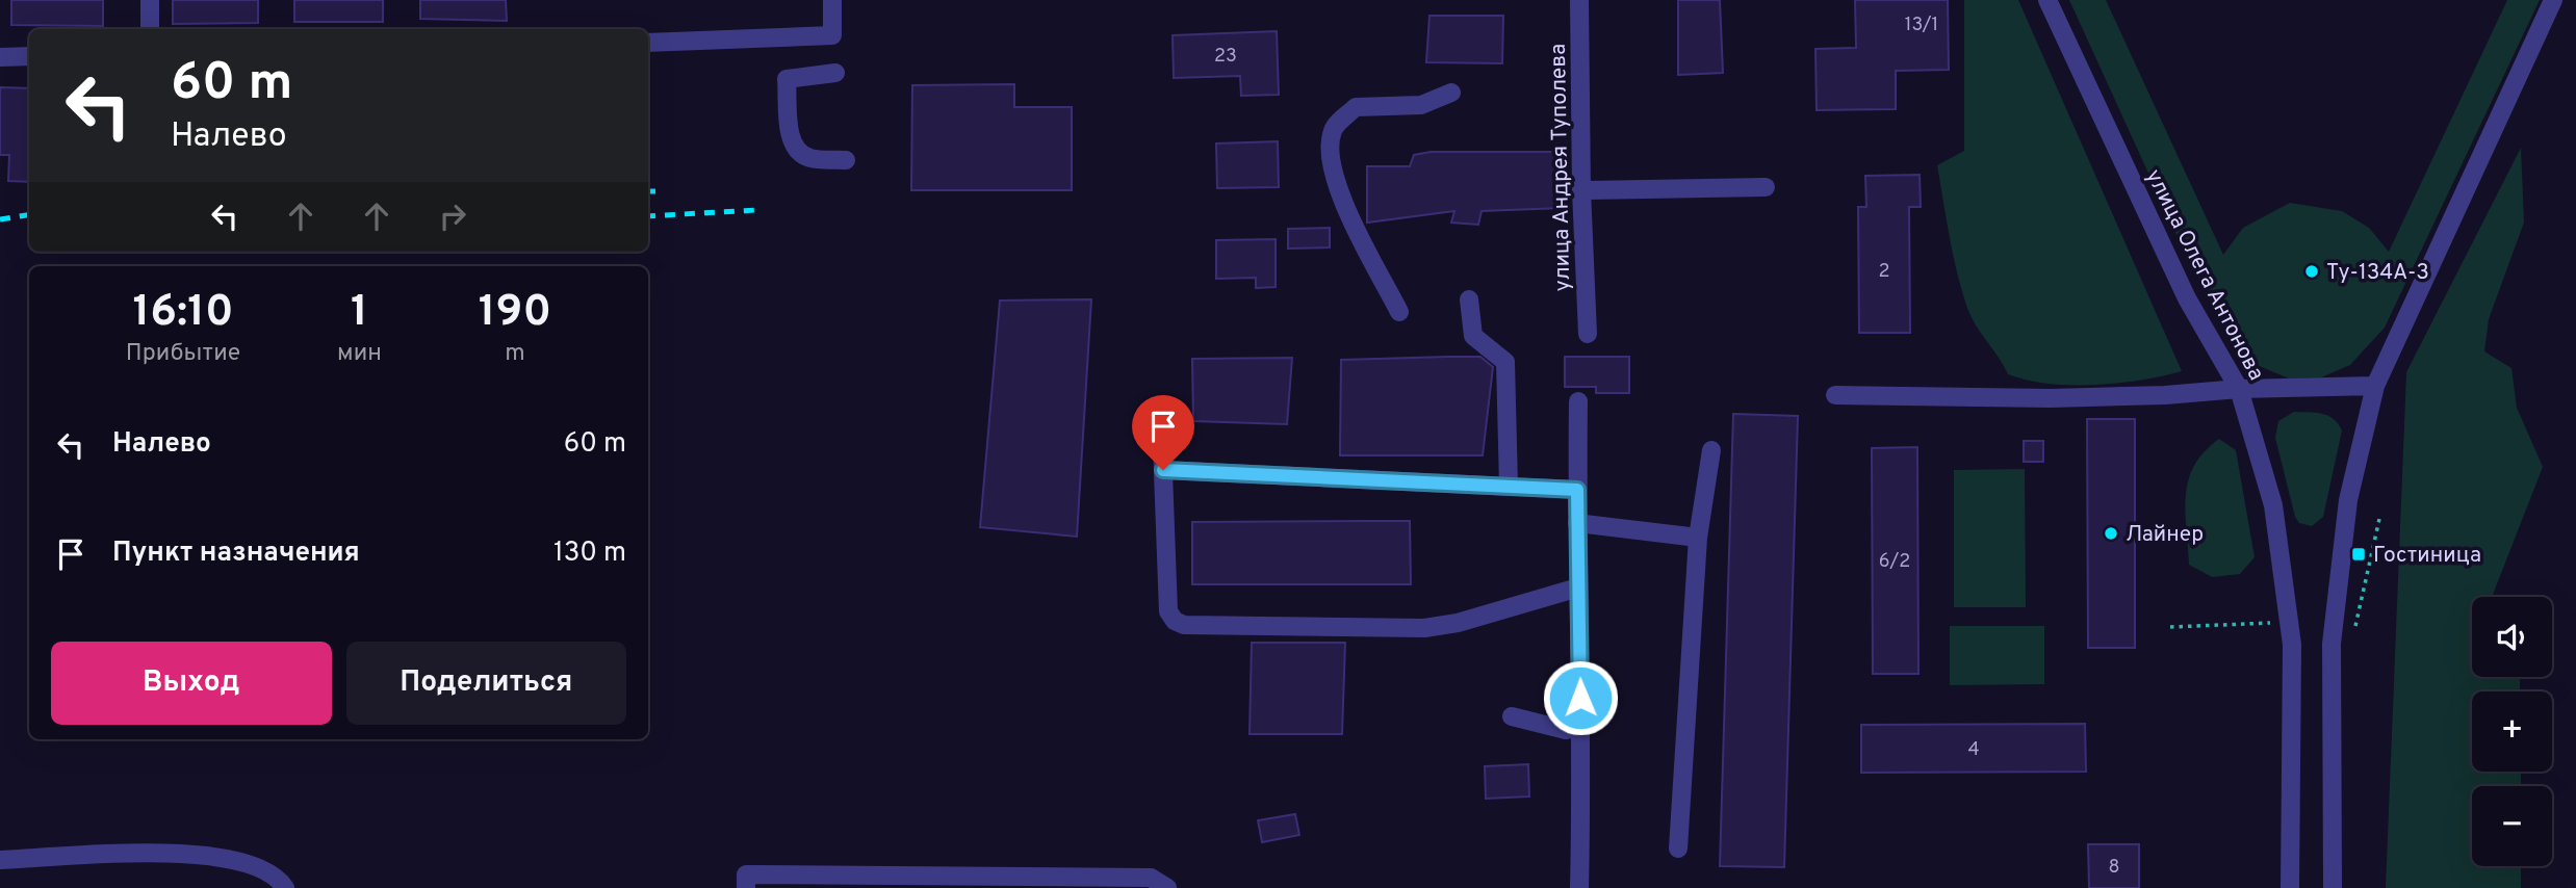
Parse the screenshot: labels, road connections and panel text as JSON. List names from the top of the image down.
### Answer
{
  "streets": {
    "street": ["улица Андрея Туполева", "улица Олега Антонова"]
  },
  "places": {
    "other": ["Ту-134А-3", "Лайнер"],
    "transit": ["Гостиница"]
  },
  "house_numbers": [
    "13/1",
    "23",
    "2",
    "6/2",
    "4",
    "8"
  ],
  "page": {
    "turn": ["60 m", "Налево"],
    "eta": [
      "16:10",
      "Прибытие",
      "1",
      "мин",
      "190",
      "m"
    ],
    "list": [
      {
        "name": "Налево",
        "value": "60 m"
      },
      {
        "name": "Пункт назначения",
        "value": "130 m"
      }
    ],
    "map_buttons": ["+", "−"],
    "buttons": ["Выход", "Поделиться"]
  }
}
